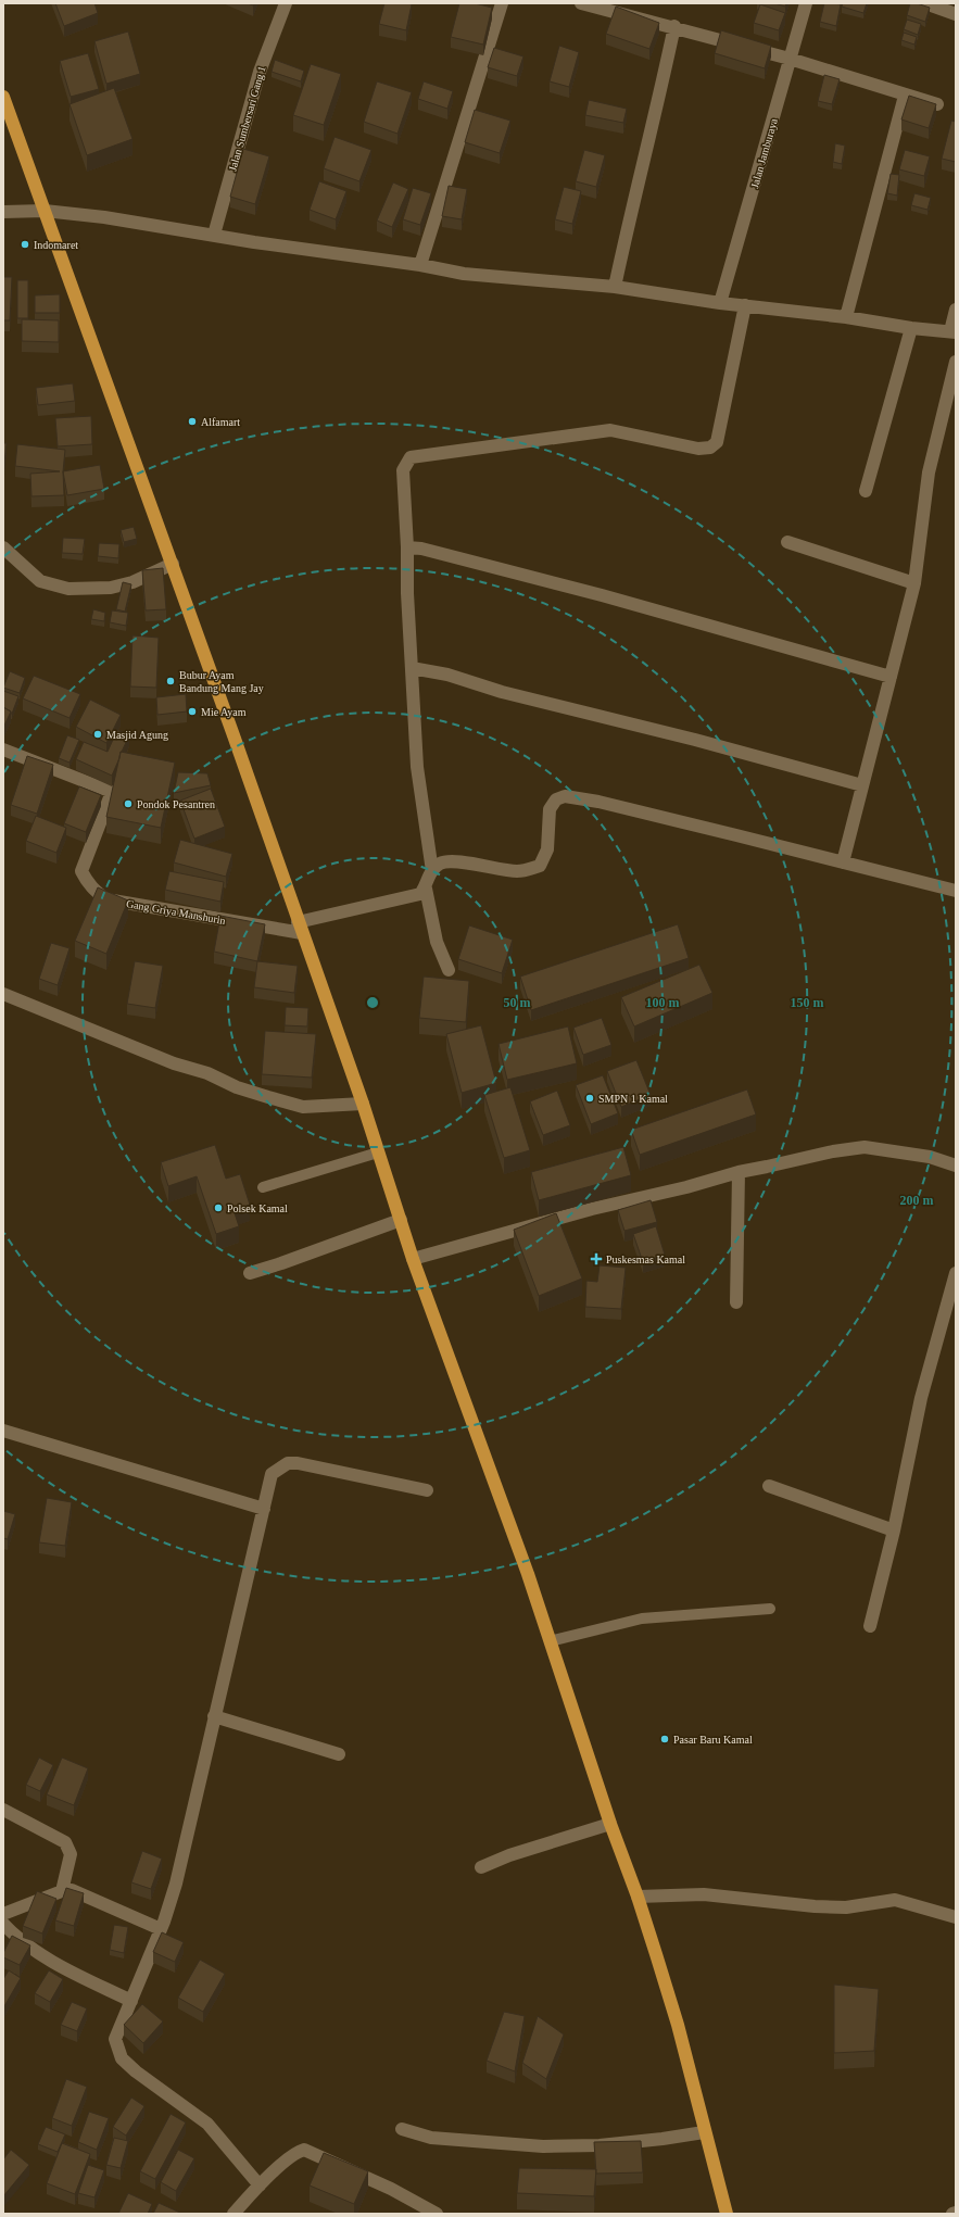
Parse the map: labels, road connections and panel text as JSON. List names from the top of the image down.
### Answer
{
  "streets": {
    "street": ["Jalan Sumbersari Gang 1", "Jalan Jamburaya", "Gang Griya Manshurin"]
  },
  "places": {
    "other": [
      "Indomaret",
      "Alfamart",
      "Bubur Ayam Bandung Mang Jay",
      "Mie Ayam",
      "Masjid Agung",
      "Pondok Pesantren",
      "SMPN 1 Kamal",
      "Polsek Kamal",
      "Pasar Baru Kamal"
    ],
    "health": ["Puskesmas Kamal"]
  },
  "rings": [
    "50 m",
    "100 m",
    "150 m",
    "200 m"
  ]
}
